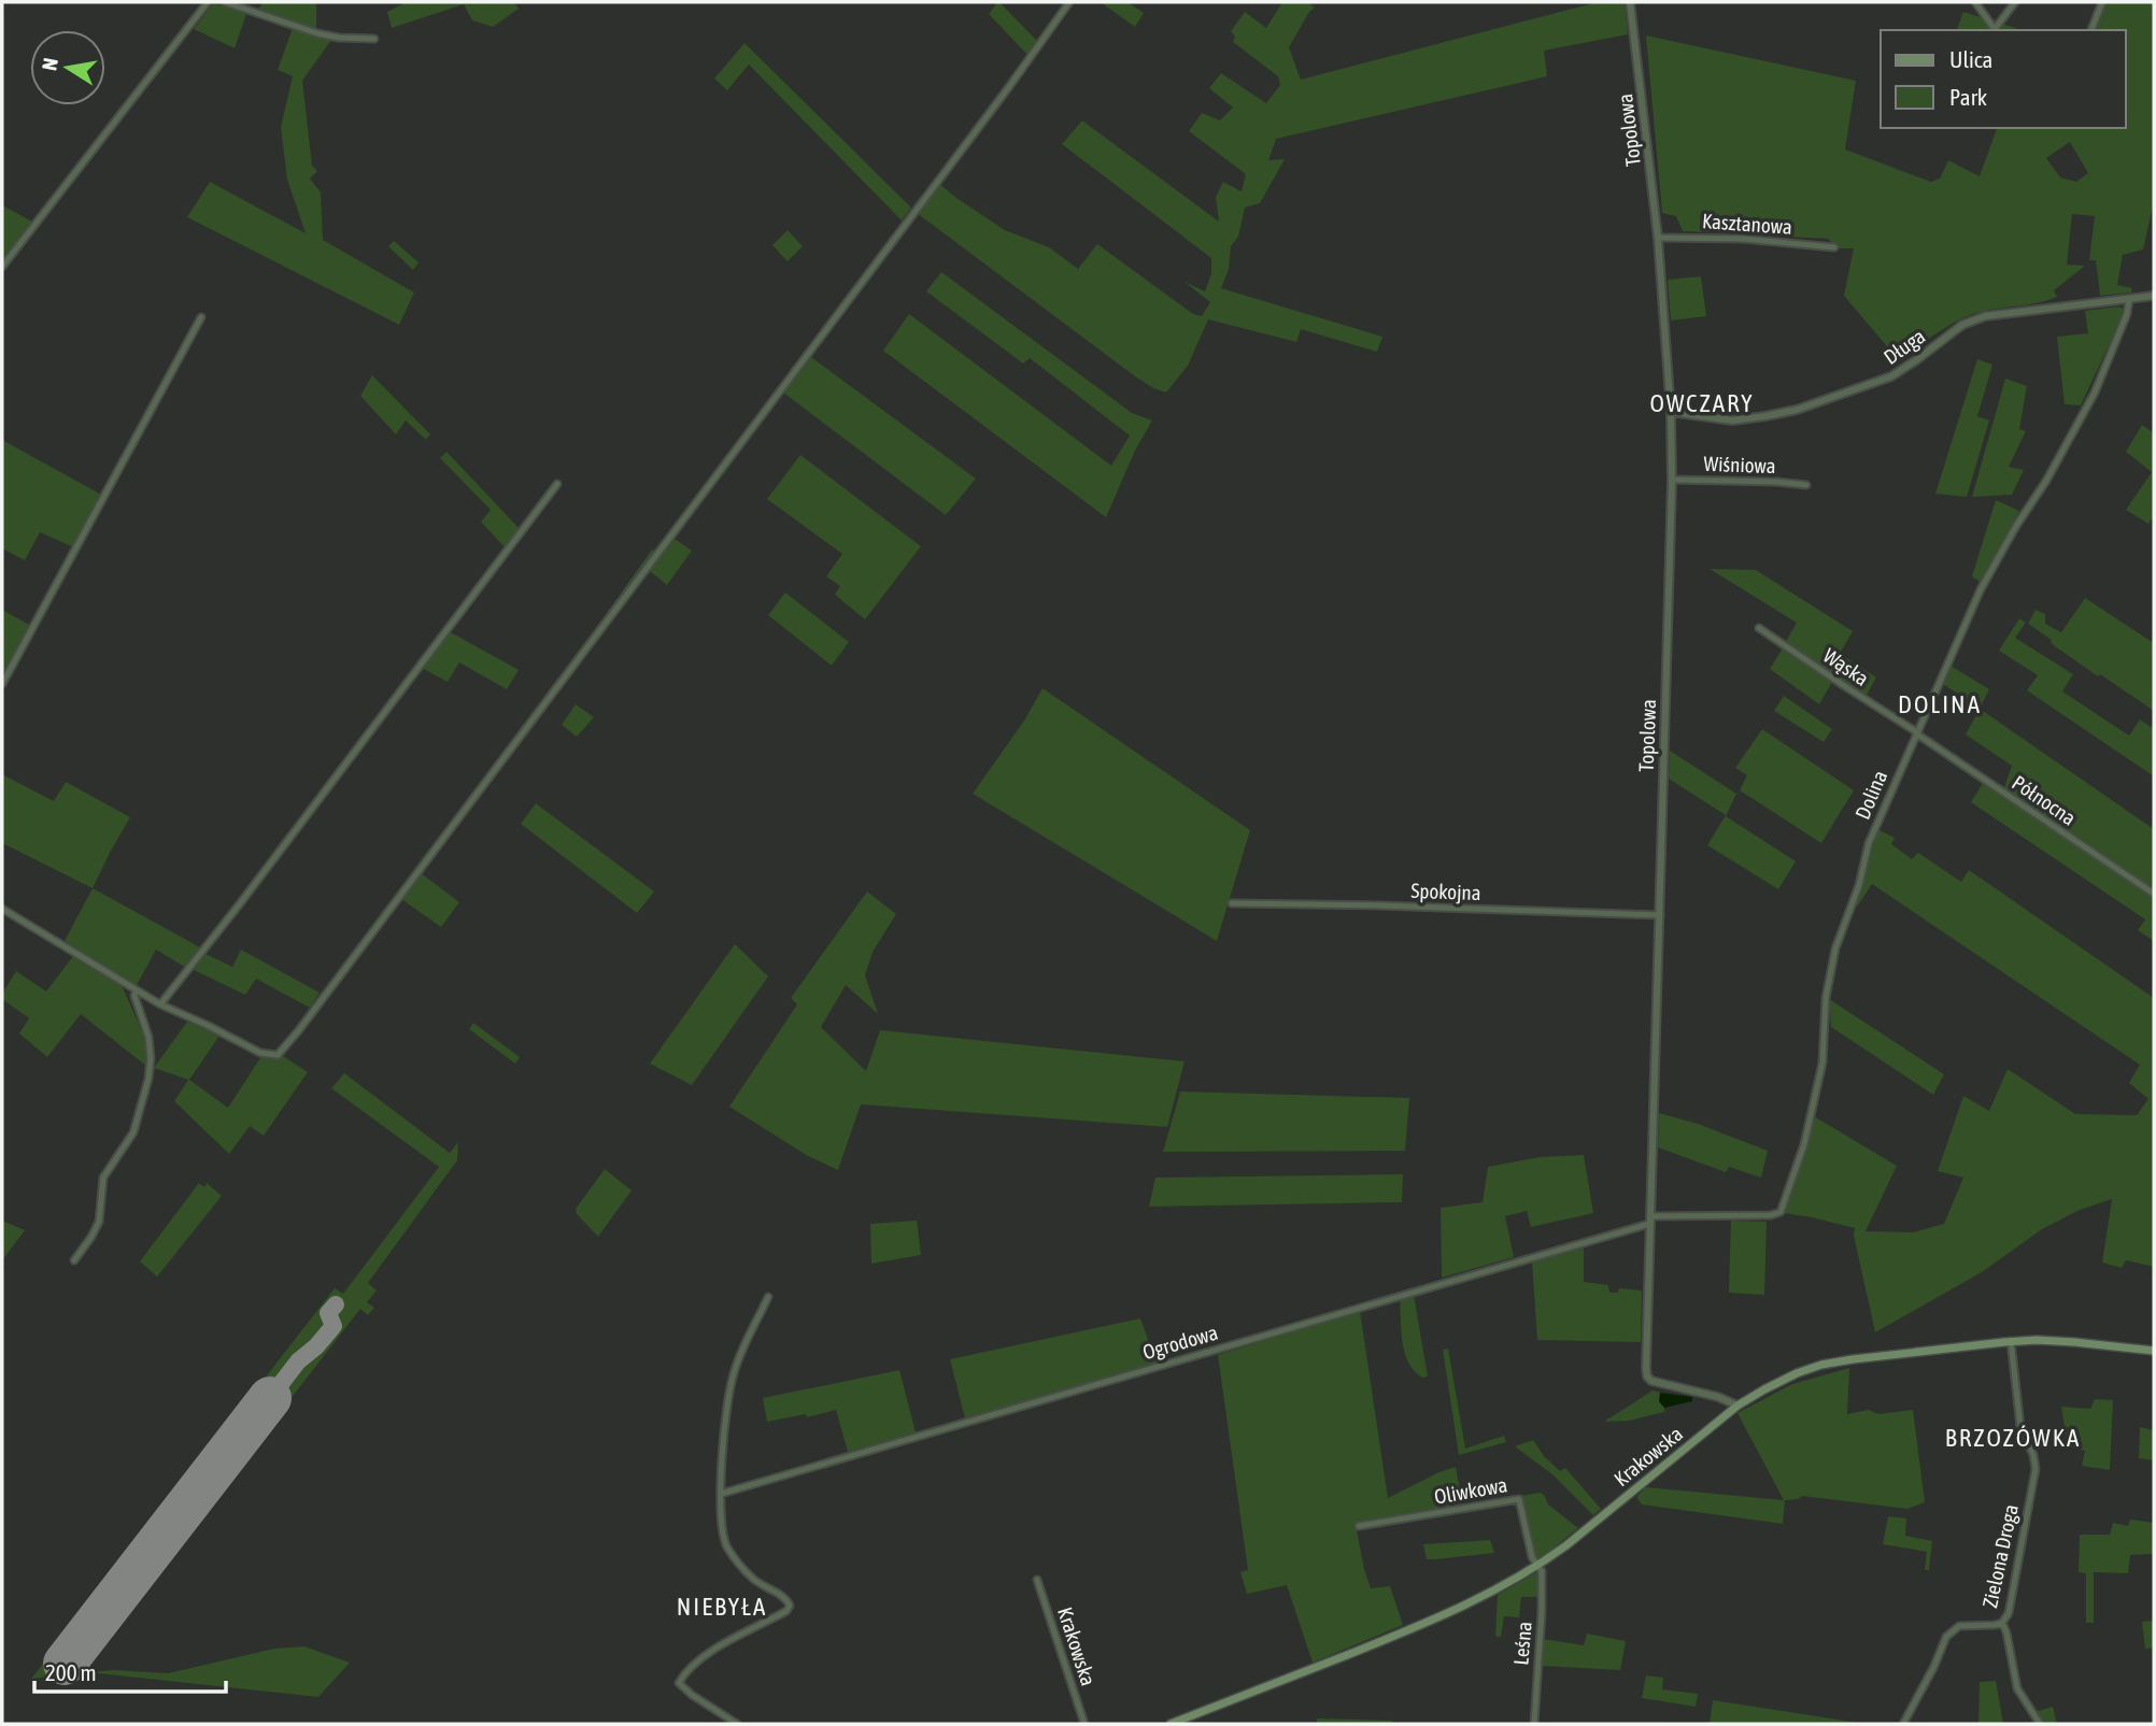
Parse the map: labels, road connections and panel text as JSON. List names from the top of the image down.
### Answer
{
  "streets": {
    "main road": ["Krakowska"],
    "street": [
      "Topolowa",
      "Kasztanowa",
      "Długa",
      "Wiśniowa",
      "Wąska",
      "Dolina",
      "Północna",
      "Spokojna",
      "Ogrodowa",
      "Oliwkowa",
      "Zielona Droga",
      "Leśna"
    ]
  },
  "crossings": [
    ["Topolowa", "Kasztanowa"],
    ["Topolowa", "Długa"],
    ["Topolowa", "Wiśniowa"],
    ["Topolowa", "Dolina"],
    ["Topolowa", "Spokojna"],
    ["Topolowa", "Ogrodowa"],
    ["Topolowa", "Krakowska"],
    ["Długa", "Dolina"],
    ["Wąska", "Dolina"],
    ["Wąska", "Północna"],
    ["Dolina", "Północna"],
    ["Dolina", "Ogrodowa"],
    ["Krakowska", "Oliwkowa"],
    ["Krakowska", "Zielona Droga"],
    ["Krakowska", "Leśna"],
    ["Oliwkowa", "Leśna"]
  ],
  "districts": [
    "OWCZARY",
    "DOLINA",
    "BRZOZÓWKA",
    "NIEBYŁA"
  ],
  "legend": ["Ulica", "Park"],
  "scale_bar": "200 m",
  "north": "left"
}
